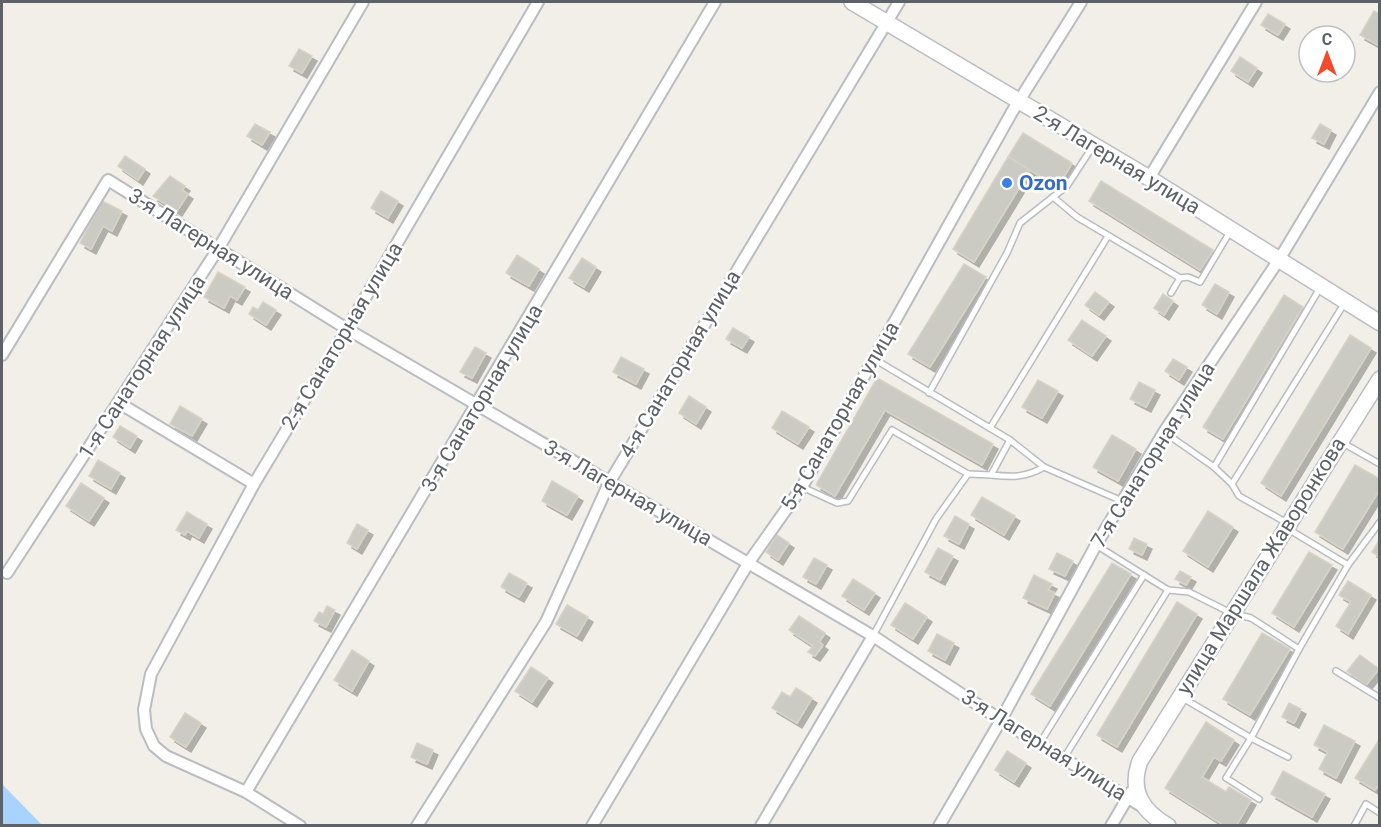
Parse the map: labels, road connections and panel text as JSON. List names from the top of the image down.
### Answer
{
  "streets": {
    "street": [
      "2-я Лагерная улица",
      "3-я Лагерная улица",
      "2-я Санаторная улица",
      "4-я Санаторная улица",
      "1-я Санаторная улица",
      "3-я Санаторная улица",
      "5-я Санаторная улица",
      "7-я Санаторная улица",
      "улица Маршала Жаворонкова"
    ]
  },
  "crossings": [
    ["2-я Лагерная улица", "4-я Санаторная улица"],
    ["2-я Лагерная улица", "5-я Санаторная улица"],
    ["2-я Лагерная улица", "7-я Санаторная улица"],
    ["3-я Лагерная улица", "2-я Санаторная улица"],
    ["3-я Лагерная улица", "4-я Санаторная улица"],
    ["3-я Лагерная улица", "1-я Санаторная улица"],
    ["3-я Лагерная улица", "3-я Санаторная улица"],
    ["3-я Лагерная улица", "5-я Санаторная улица"],
    ["3-я Лагерная улица", "7-я Санаторная улица"],
    ["3-я Лагерная улица", "улица Маршала Жаворонкова"],
    ["2-я Санаторная улица", "3-я Санаторная улица"]
  ],
  "places": ["Ozon"],
  "north": "top"
}
